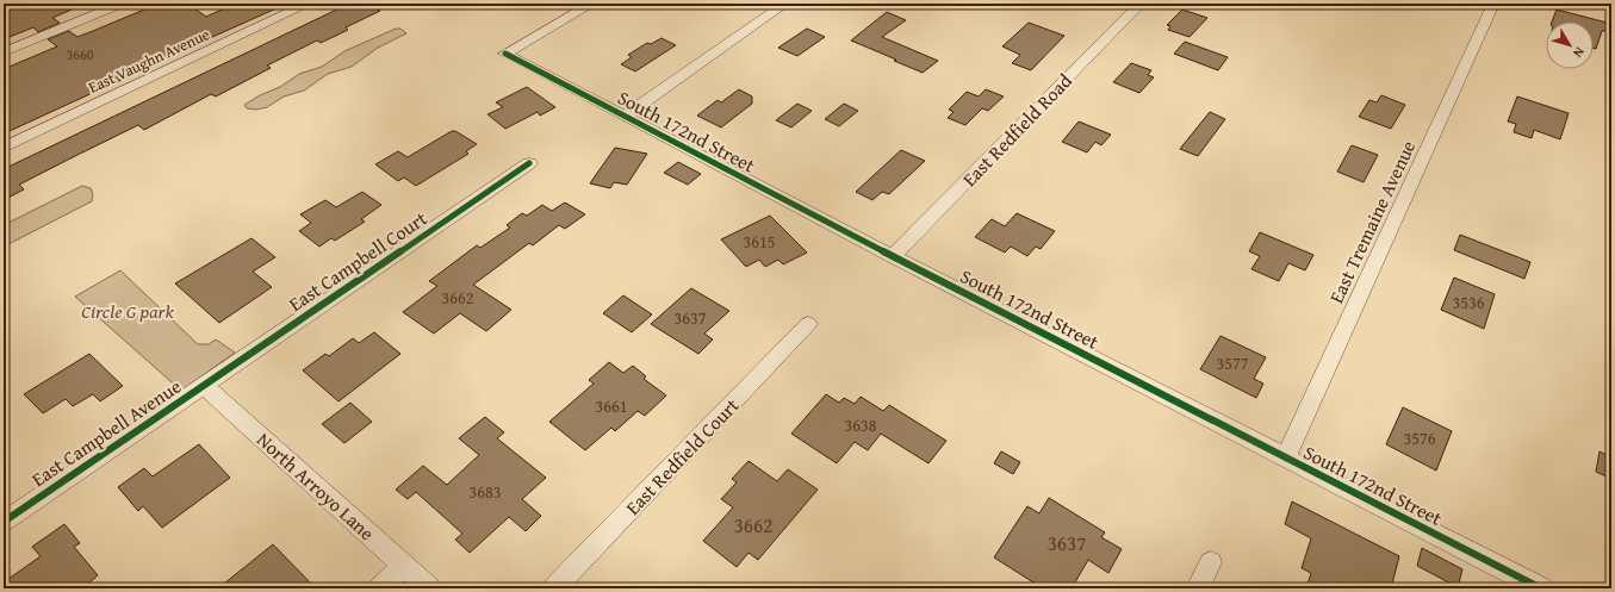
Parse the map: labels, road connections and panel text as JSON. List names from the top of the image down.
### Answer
{
  "streets": {
    "street": [
      "East Vaughn Avenue",
      "East Redfield Road",
      "South 172nd Street",
      "East Tremaine Avenue",
      "East Campbell Court",
      "East Campbell Avenue",
      "East Redfield Court",
      "North Arroyo Lane"
    ]
  },
  "crossings": [
    ["East Redfield Road", "South 172nd Street"],
    ["South 172nd Street", "East Tremaine Avenue"],
    ["East Campbell Court", "East Campbell Avenue"],
    ["East Campbell Court", "North Arroyo Lane"],
    ["East Campbell Avenue", "North Arroyo Lane"]
  ],
  "parks": ["Circle G park"],
  "house_numbers": [
    "3660",
    "3615",
    "3662",
    "3536",
    "3637",
    "3577",
    "3661",
    "3638",
    "3576",
    "3683",
    "3662",
    "3637"
  ],
  "north": "bottom right"
}
